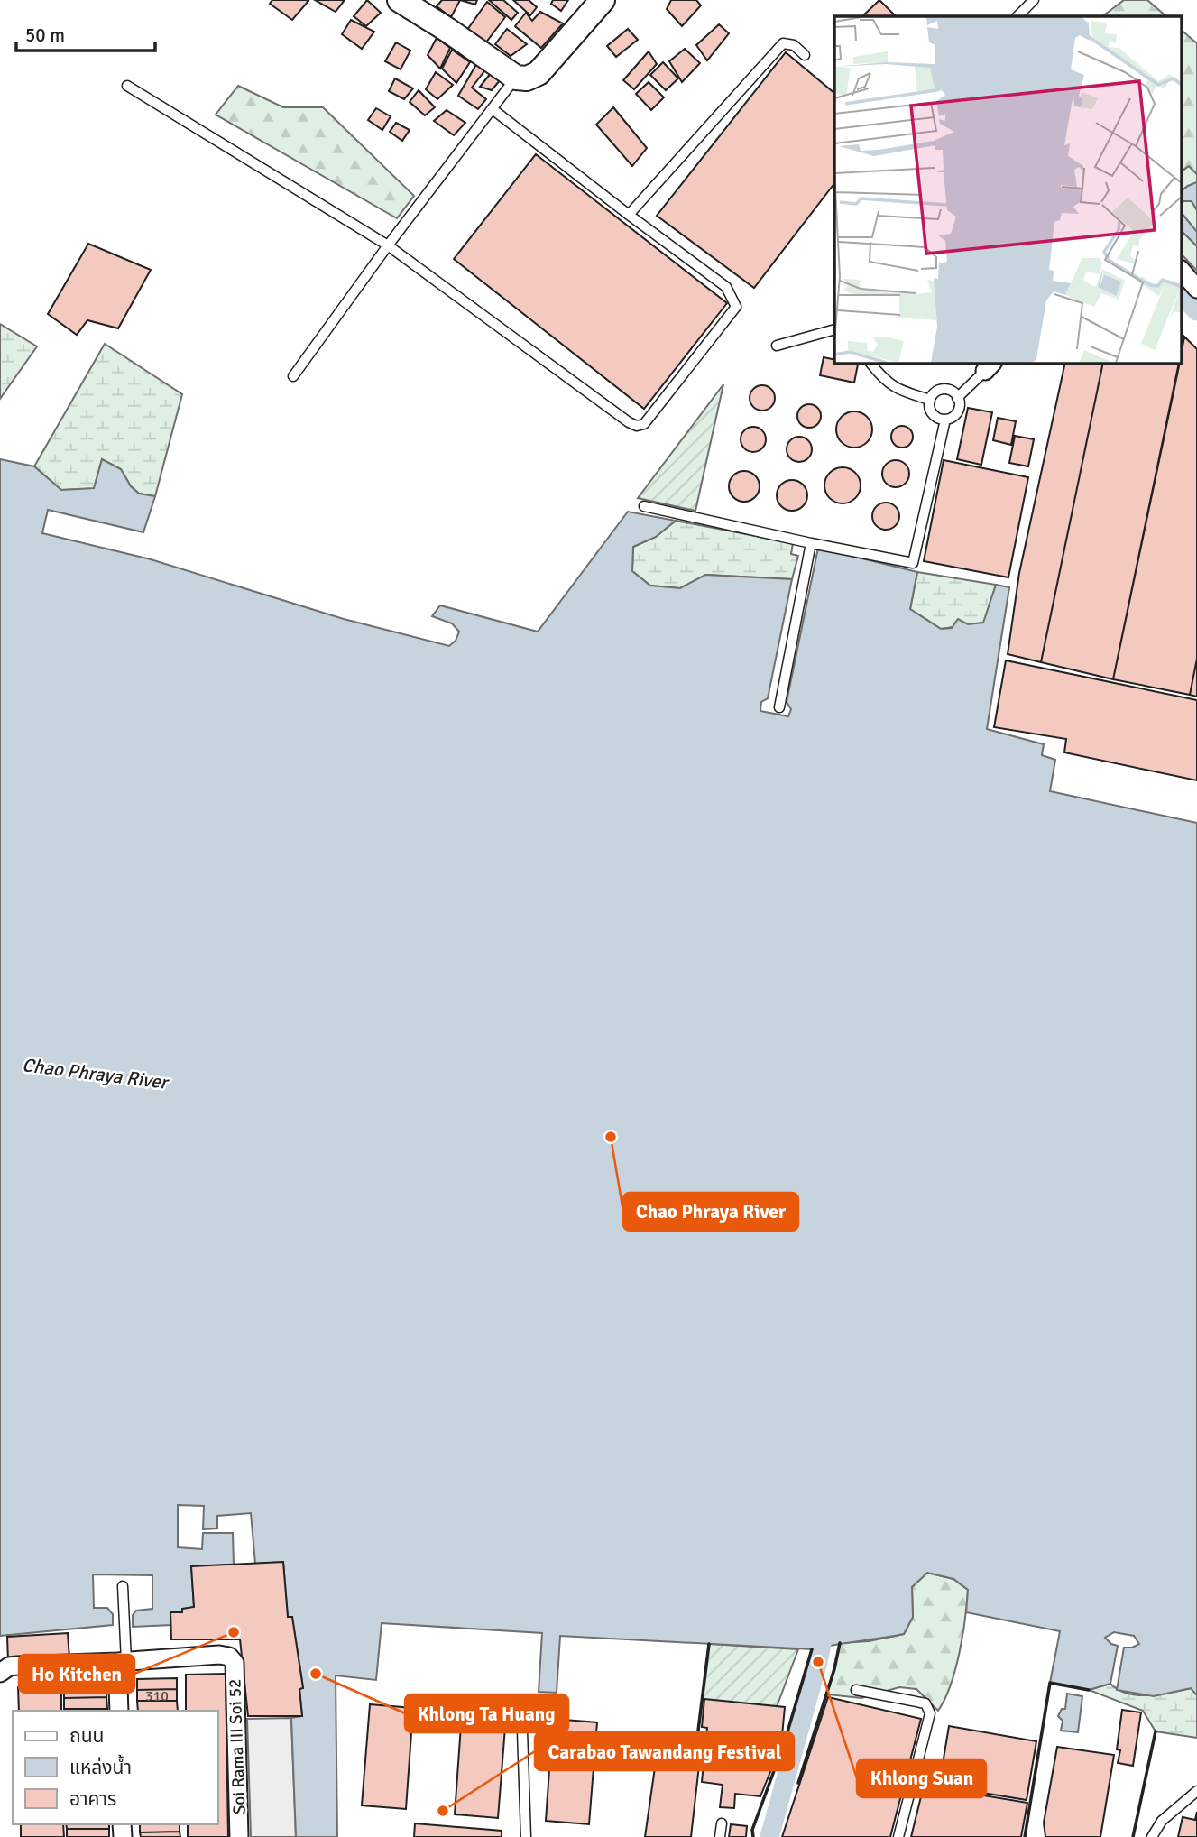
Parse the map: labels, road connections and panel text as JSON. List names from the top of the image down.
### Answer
{
  "streets": {
    "street": ["Soi Rama III Soi 52"]
  },
  "water": ["Chao Phraya River"],
  "places": [
    "Chao Phraya River",
    "Ho Kitchen",
    "Khlong Suan",
    "Khlong Ta Huang",
    "Carabao Tawandang Festival"
  ],
  "house_numbers": ["310"],
  "legend": ["ถนน", "แหล่งน้ำ", "อาคาร"],
  "scale_bar": "50 m"
}
